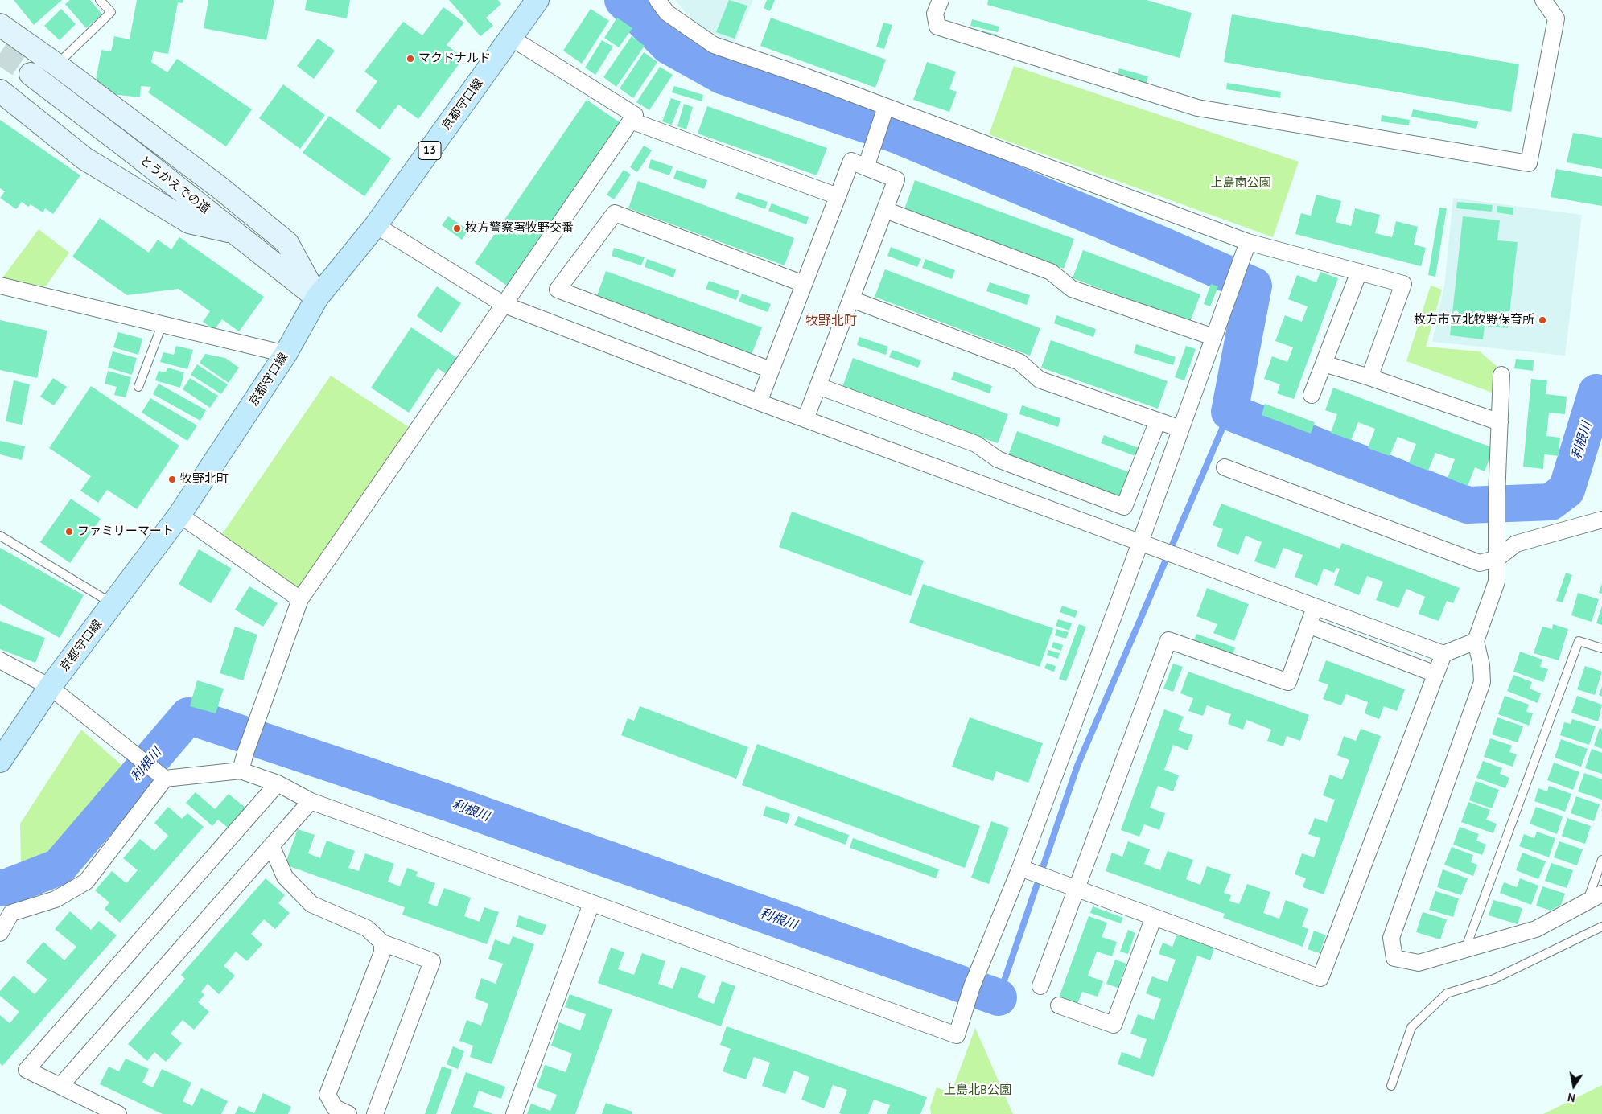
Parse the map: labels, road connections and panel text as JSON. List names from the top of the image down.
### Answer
{
  "streets": {
    "main road": ["京都守口線", "13"],
    "street": ["とうかえでの道"]
  },
  "crossings": [
    ["京都守口線", "とうかえでの道"]
  ],
  "districts": ["牧野北町"],
  "water": ["利根川"],
  "parks": ["上島南公園", "上島北B公園"],
  "places": [
    "マクドナルド",
    "枚方警察署牧野交番",
    "枚方市立北牧野保育所",
    "牧野北町",
    "ファミリーマート"
  ],
  "north": "bottom"
}
